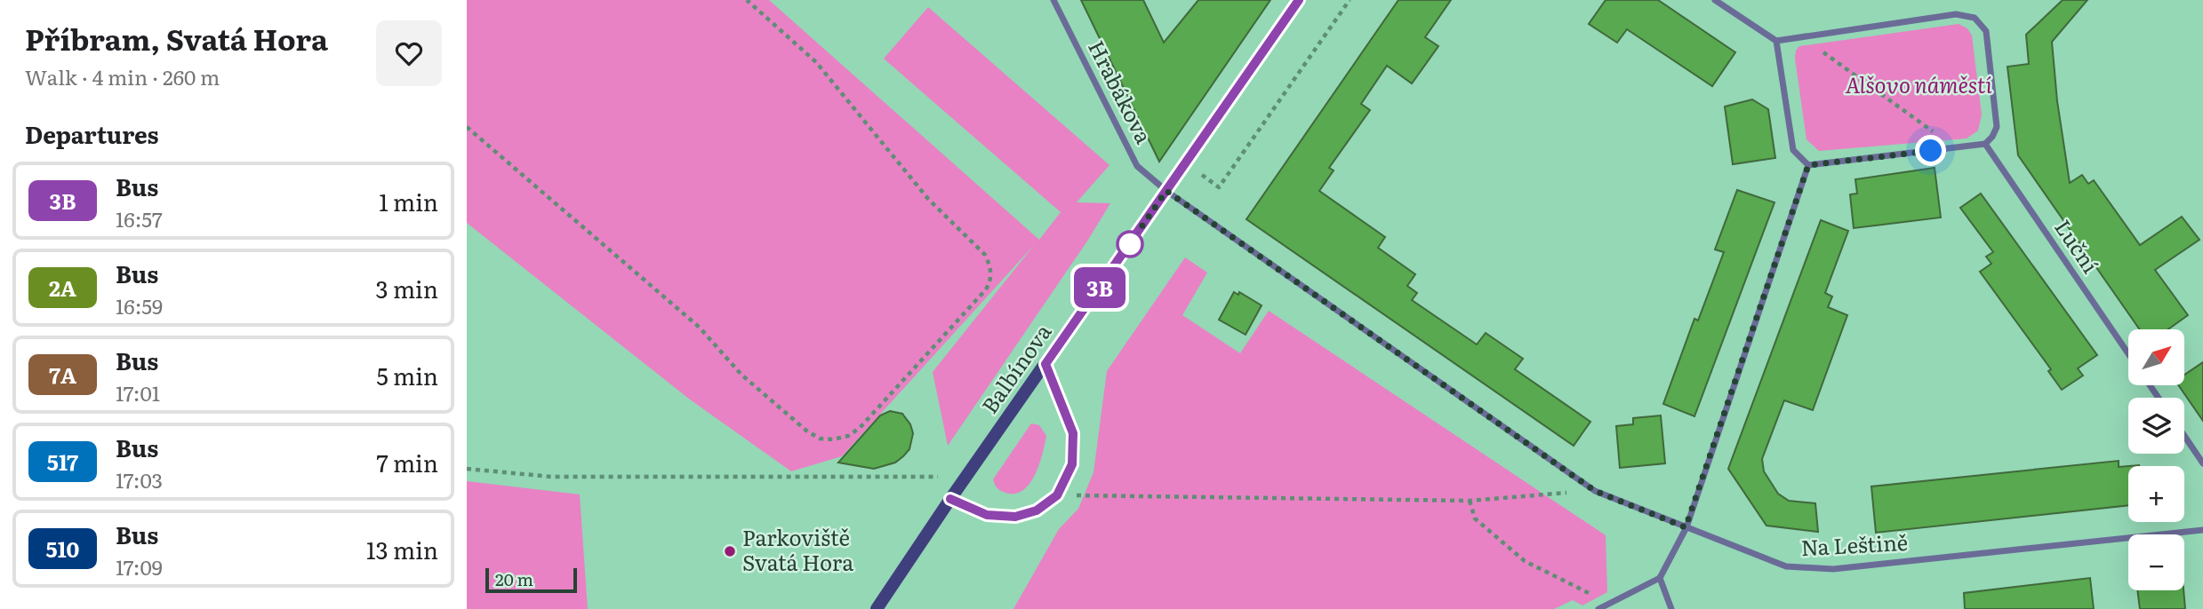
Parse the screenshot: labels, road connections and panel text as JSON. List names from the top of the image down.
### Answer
{
  "streets": {
    "main road": ["Balbínova"],
    "street": ["Hrabákova", "Luční", "Na Leštině"]
  },
  "crossings": [
    ["Hrabákova", "Balbínova"],
    ["Hrabákova", "Na Leštině"],
    ["Balbínova", "Na Leštině"]
  ],
  "parks": ["Alšovo náměstí"],
  "places": ["Parkoviště Svatá Hora"],
  "lines": ["bus line 3B"],
  "scale_bar": "20 m",
  "north": "top right",
  "page": {
    "heading": [
      ["Příbram, Svatá Hora", "Walk · 4 min · 260 m"],
      "Departures"
    ],
    "on_map": "3B",
    "list": [
      {
        "mark": "3B",
        "name": "Bus",
        "note": "16:57",
        "value": "1 min"
      },
      {
        "mark": "2A",
        "name": "Bus",
        "note": "16:59",
        "value": "3 min"
      },
      {
        "mark": "7A",
        "name": "Bus",
        "note": "17:01",
        "value": "5 min"
      },
      {
        "mark": "517",
        "name": "Bus",
        "note": "17:03",
        "value": "7 min"
      },
      {
        "mark": "510",
        "name": "Bus",
        "note": "17:09",
        "value": "13 min"
      }
    ],
    "map_buttons": ["+", "−"],
    "scale": "20 m"
  }
}
